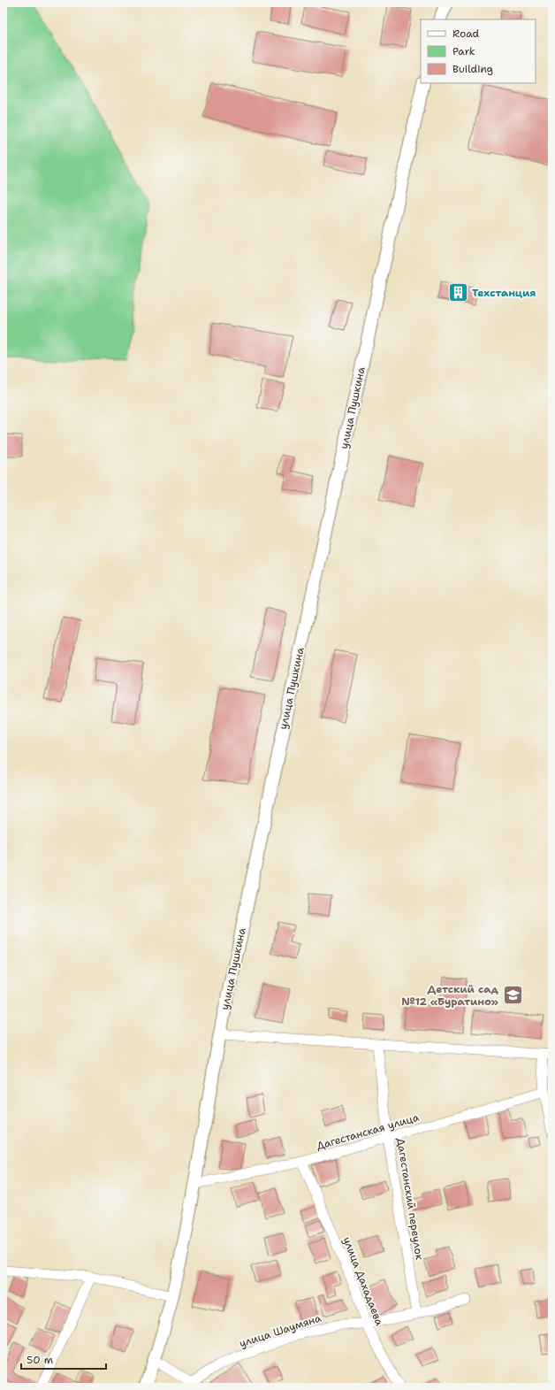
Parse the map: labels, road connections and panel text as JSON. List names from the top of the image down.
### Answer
{
  "streets": {
    "street": [
      "улица Пушкина",
      "Дагестанская улица",
      "Дагестанский переулок",
      "улица Дахадаева",
      "улица Шаумяна"
    ]
  },
  "crossings": [
    ["улица Пушкина", "Дагестанская улица"],
    ["Дагестанская улица", "Дагестанский переулок"],
    ["Дагестанская улица", "улица Дахадаева"],
    ["Дагестанский переулок", "улица Шаумяна"],
    ["улица Дахадаева", "улица Шаумяна"]
  ],
  "places": {
    "building": ["Техстанция"],
    "school or university": ["Детский сад №12 «Буратино»"]
  },
  "legend": ["Road", "Park", "Building"],
  "scale_bar": "50 m"
}
